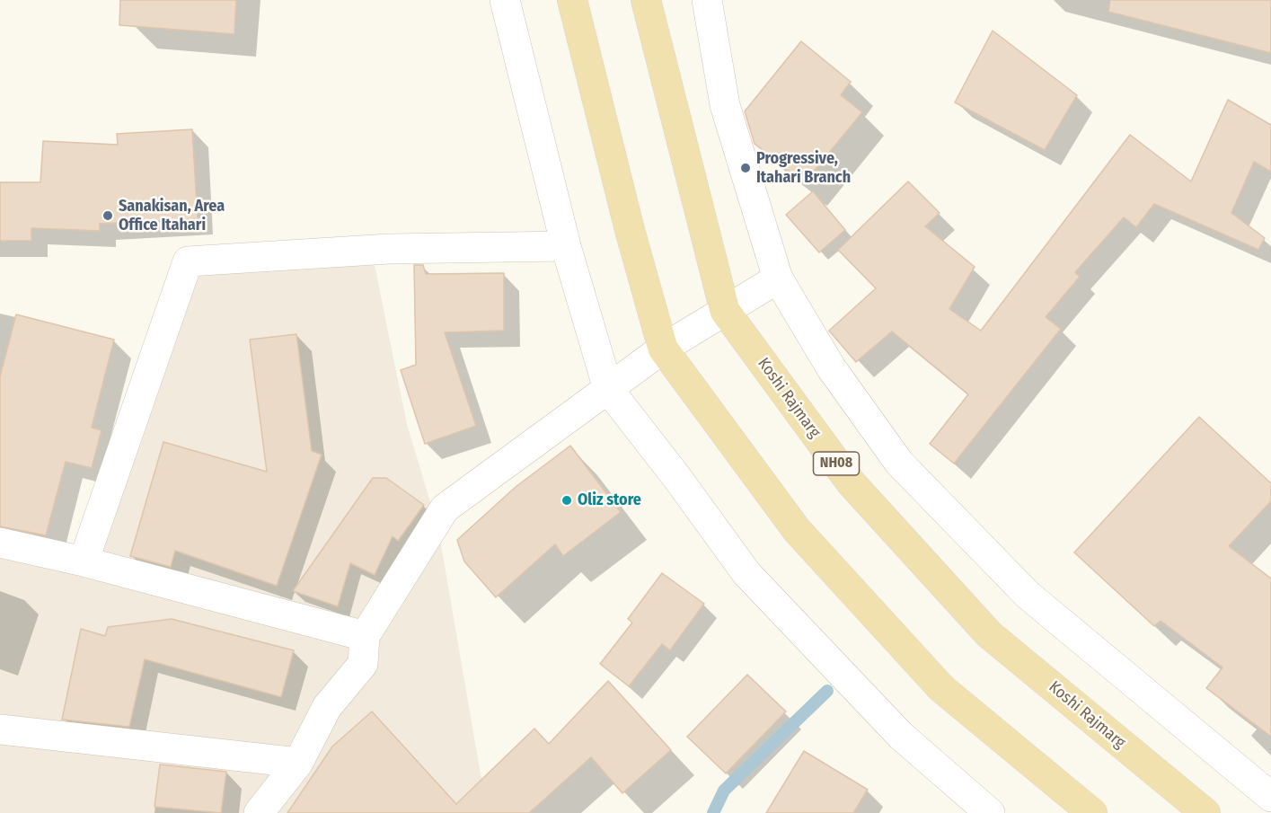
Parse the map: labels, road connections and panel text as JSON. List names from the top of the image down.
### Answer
{
  "streets": {
    "main road": ["Koshi Rajmarg", "NH08"]
  },
  "places": ["Progressive, Itahari Branch", "Sanakisan, Area Office Itahari", "Oliz store"]
}
